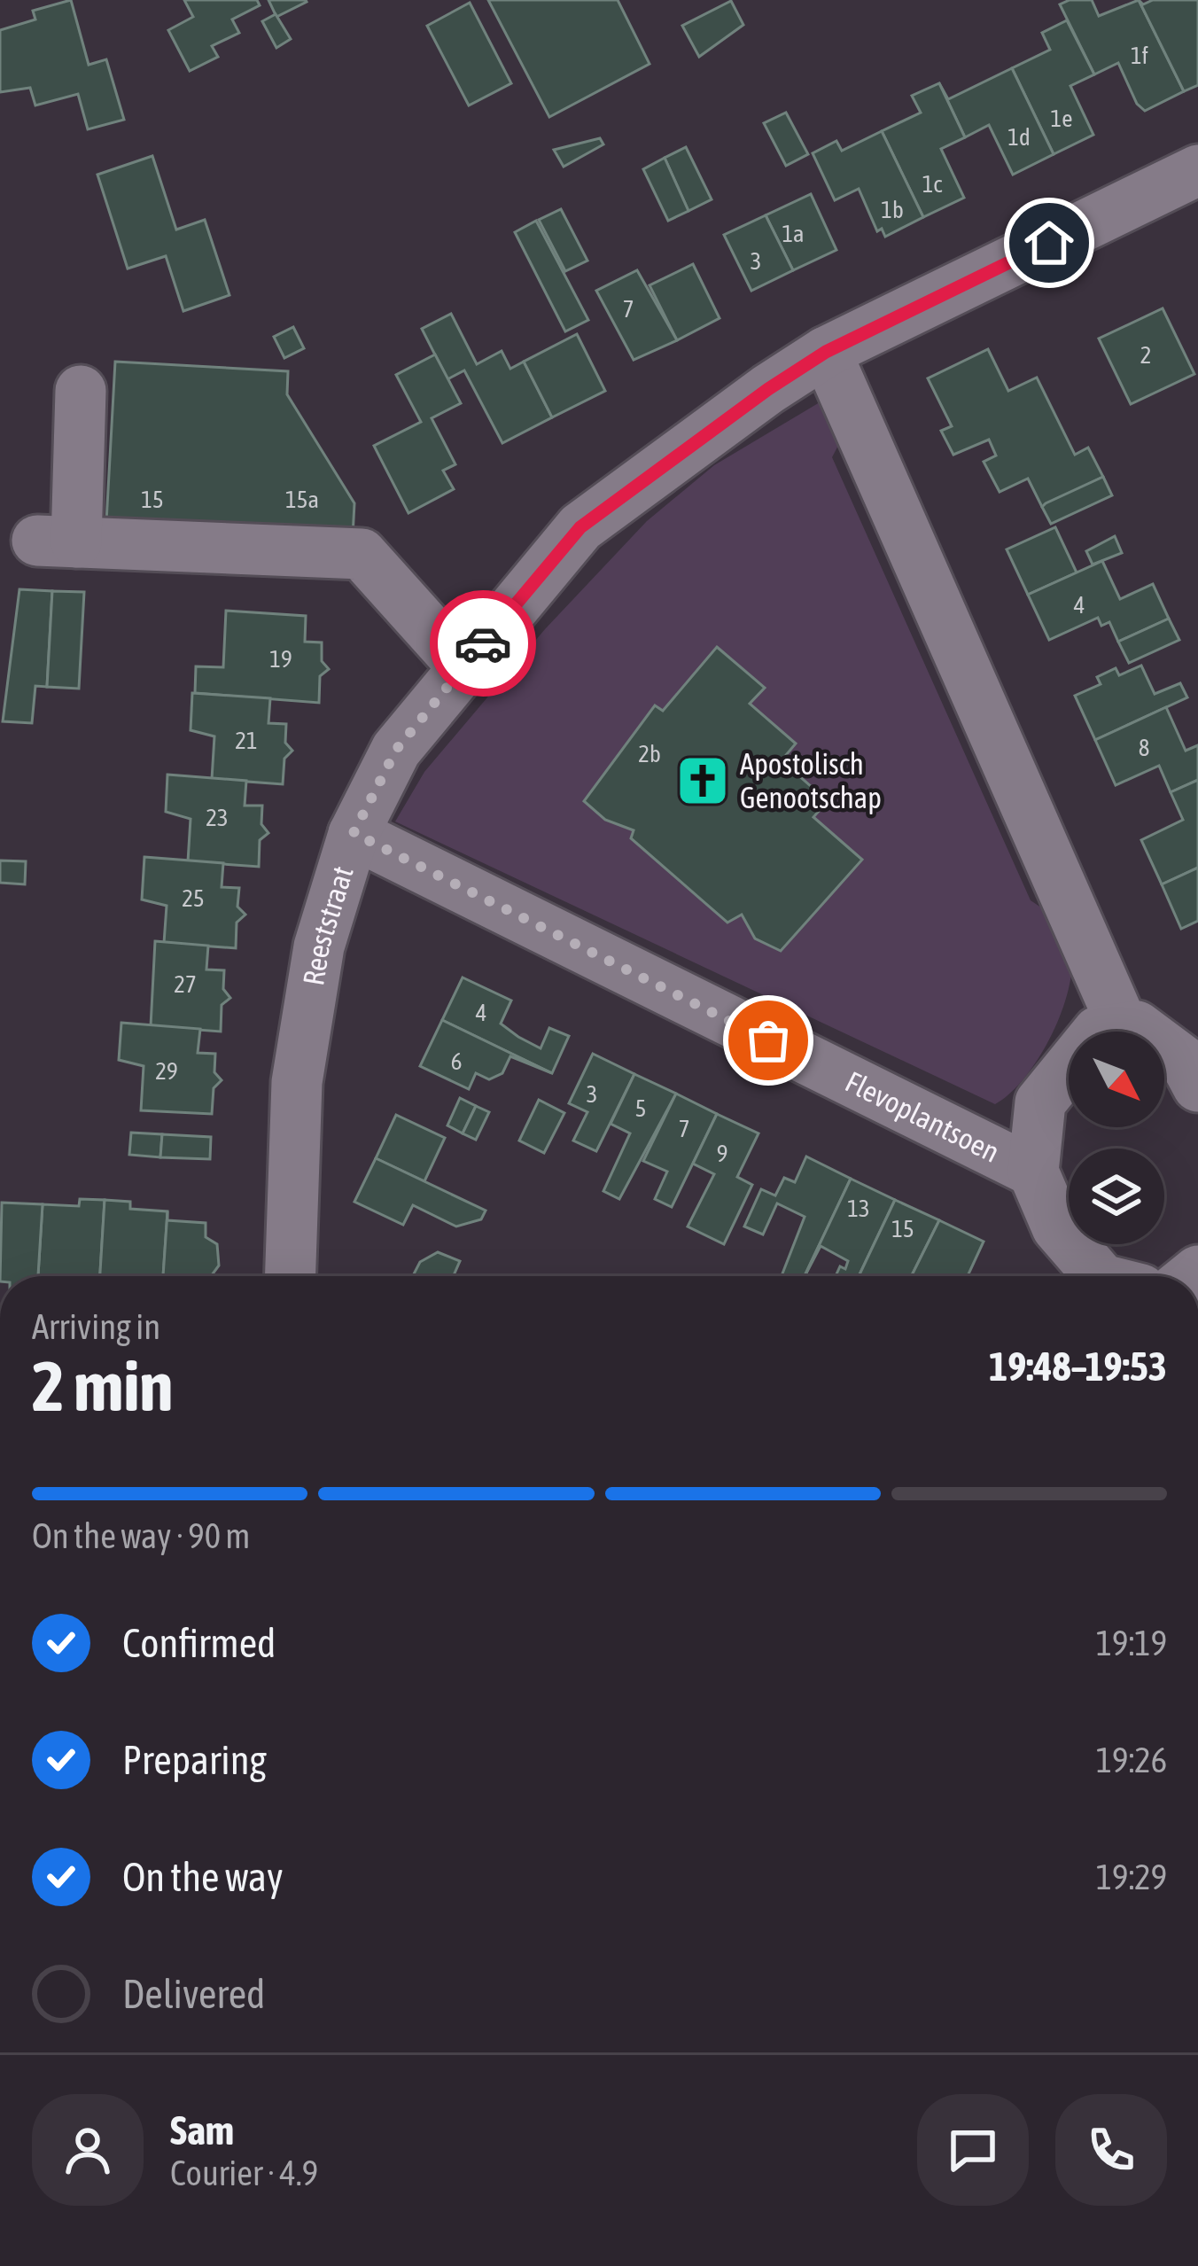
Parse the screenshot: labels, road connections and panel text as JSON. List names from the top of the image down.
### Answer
{
  "streets": {
    "street": ["Reeststraat", "Flevoplantsoen"]
  },
  "crossings": [
    ["Reeststraat", "Flevoplantsoen"]
  ],
  "places": {
    "church": ["Apostolisch Genootschap"]
  },
  "house_numbers": [
    "1f",
    "1e",
    "1d",
    "1c",
    "1b",
    "1a",
    "3",
    "7",
    "2",
    "15",
    "15a",
    "4",
    "19",
    "21",
    "8",
    "2b",
    "23",
    "25",
    "27",
    "4",
    "6",
    "29",
    "3",
    "5",
    "7",
    "9",
    "13",
    "15"
  ],
  "north": "bottom right",
  "page": {
    "heading": ["2 min", "Arriving in", "19:48–19:53"],
    "panel": ["Sam", "Courier · 4.9"],
    "bar": "On the way · 90 m",
    "list": [
      ["Confirmed", "19:19"],
      ["Preparing", "19:26"],
      ["On the way", "19:29"],
      "Delivered"
    ]
  }
}
